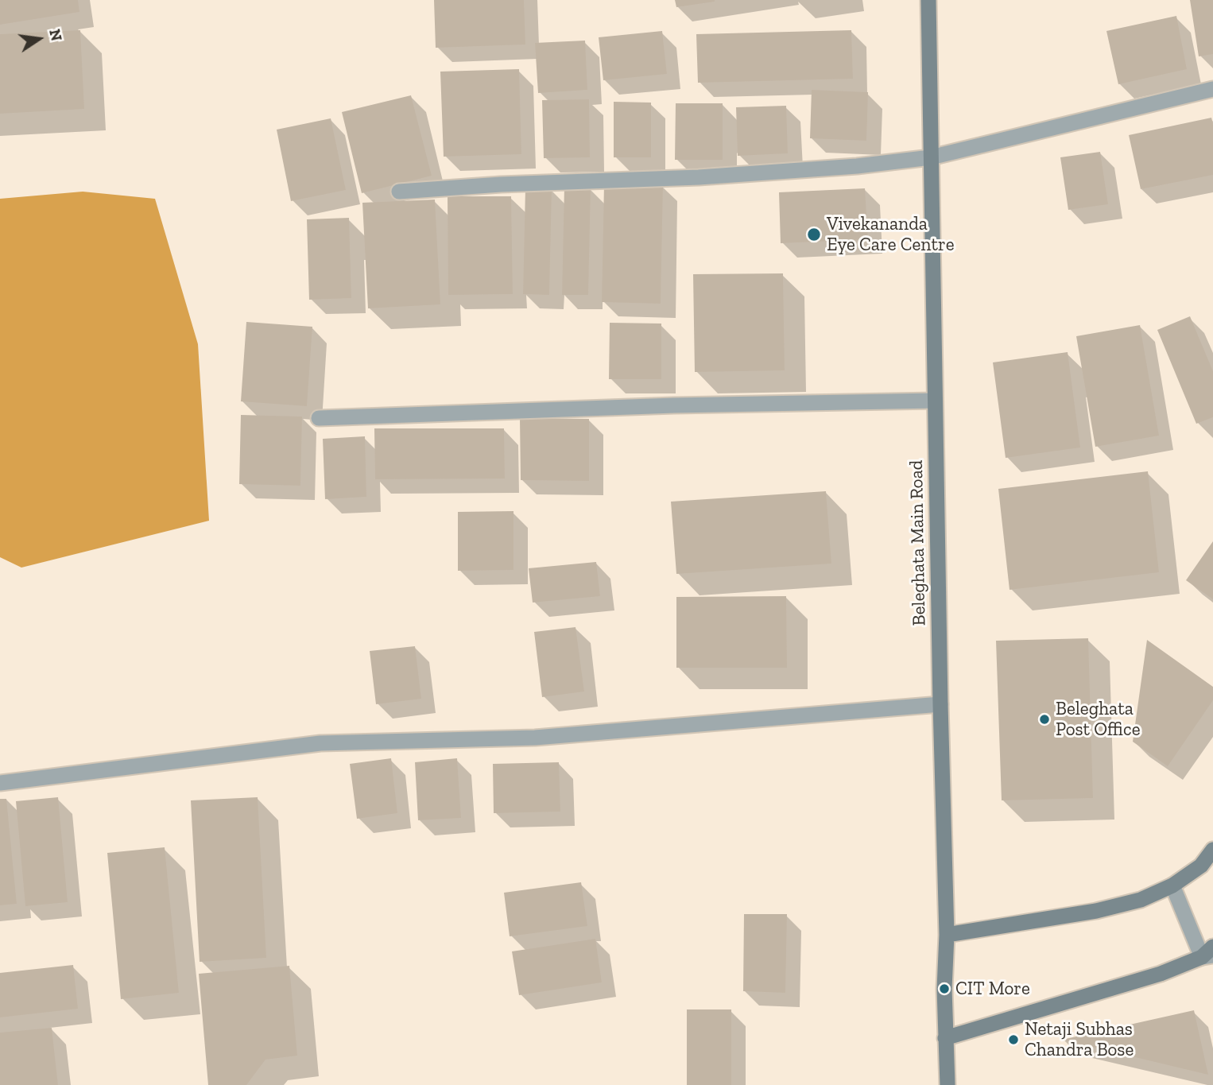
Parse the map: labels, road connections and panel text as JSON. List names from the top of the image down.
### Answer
{
  "streets": {
    "main road": ["Beleghata Main Road"]
  },
  "places": [
    "Vivekananda Eye Care Centre",
    "Beleghata Post Office",
    "CIT More",
    "Netaji Subhas Chandra Bose"
  ],
  "north": "right"
}
